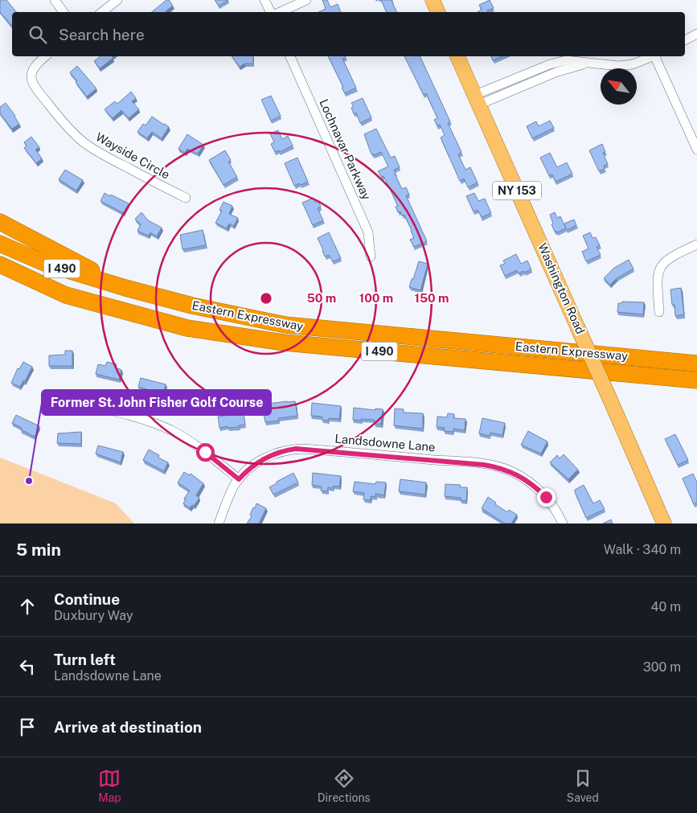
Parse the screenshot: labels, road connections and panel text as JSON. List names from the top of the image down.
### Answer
{
  "streets": {
    "highway": ["I 490", "Eastern Expressway"],
    "main road": ["NY 153", "Washington Road"],
    "street": ["Lochnavar Parkway", "Wayside Circle", "Landsdowne Lane"]
  },
  "places": ["Former St. John Fisher Golf Course"],
  "north": "top left",
  "page": {
    "search": "Search here",
    "heading": ["5 min", "Walk · 340 m"],
    "list": [
      ["Continue", "Duxbury Way", "40 m"],
      ["Turn left", "Landsdowne Lane", "300 m"],
      "Arrive at destination"
    ],
    "nav": ["Map", "Directions", "Saved"]
  },
  "rings": ["50 m", "100 m", "150 m"]
}
